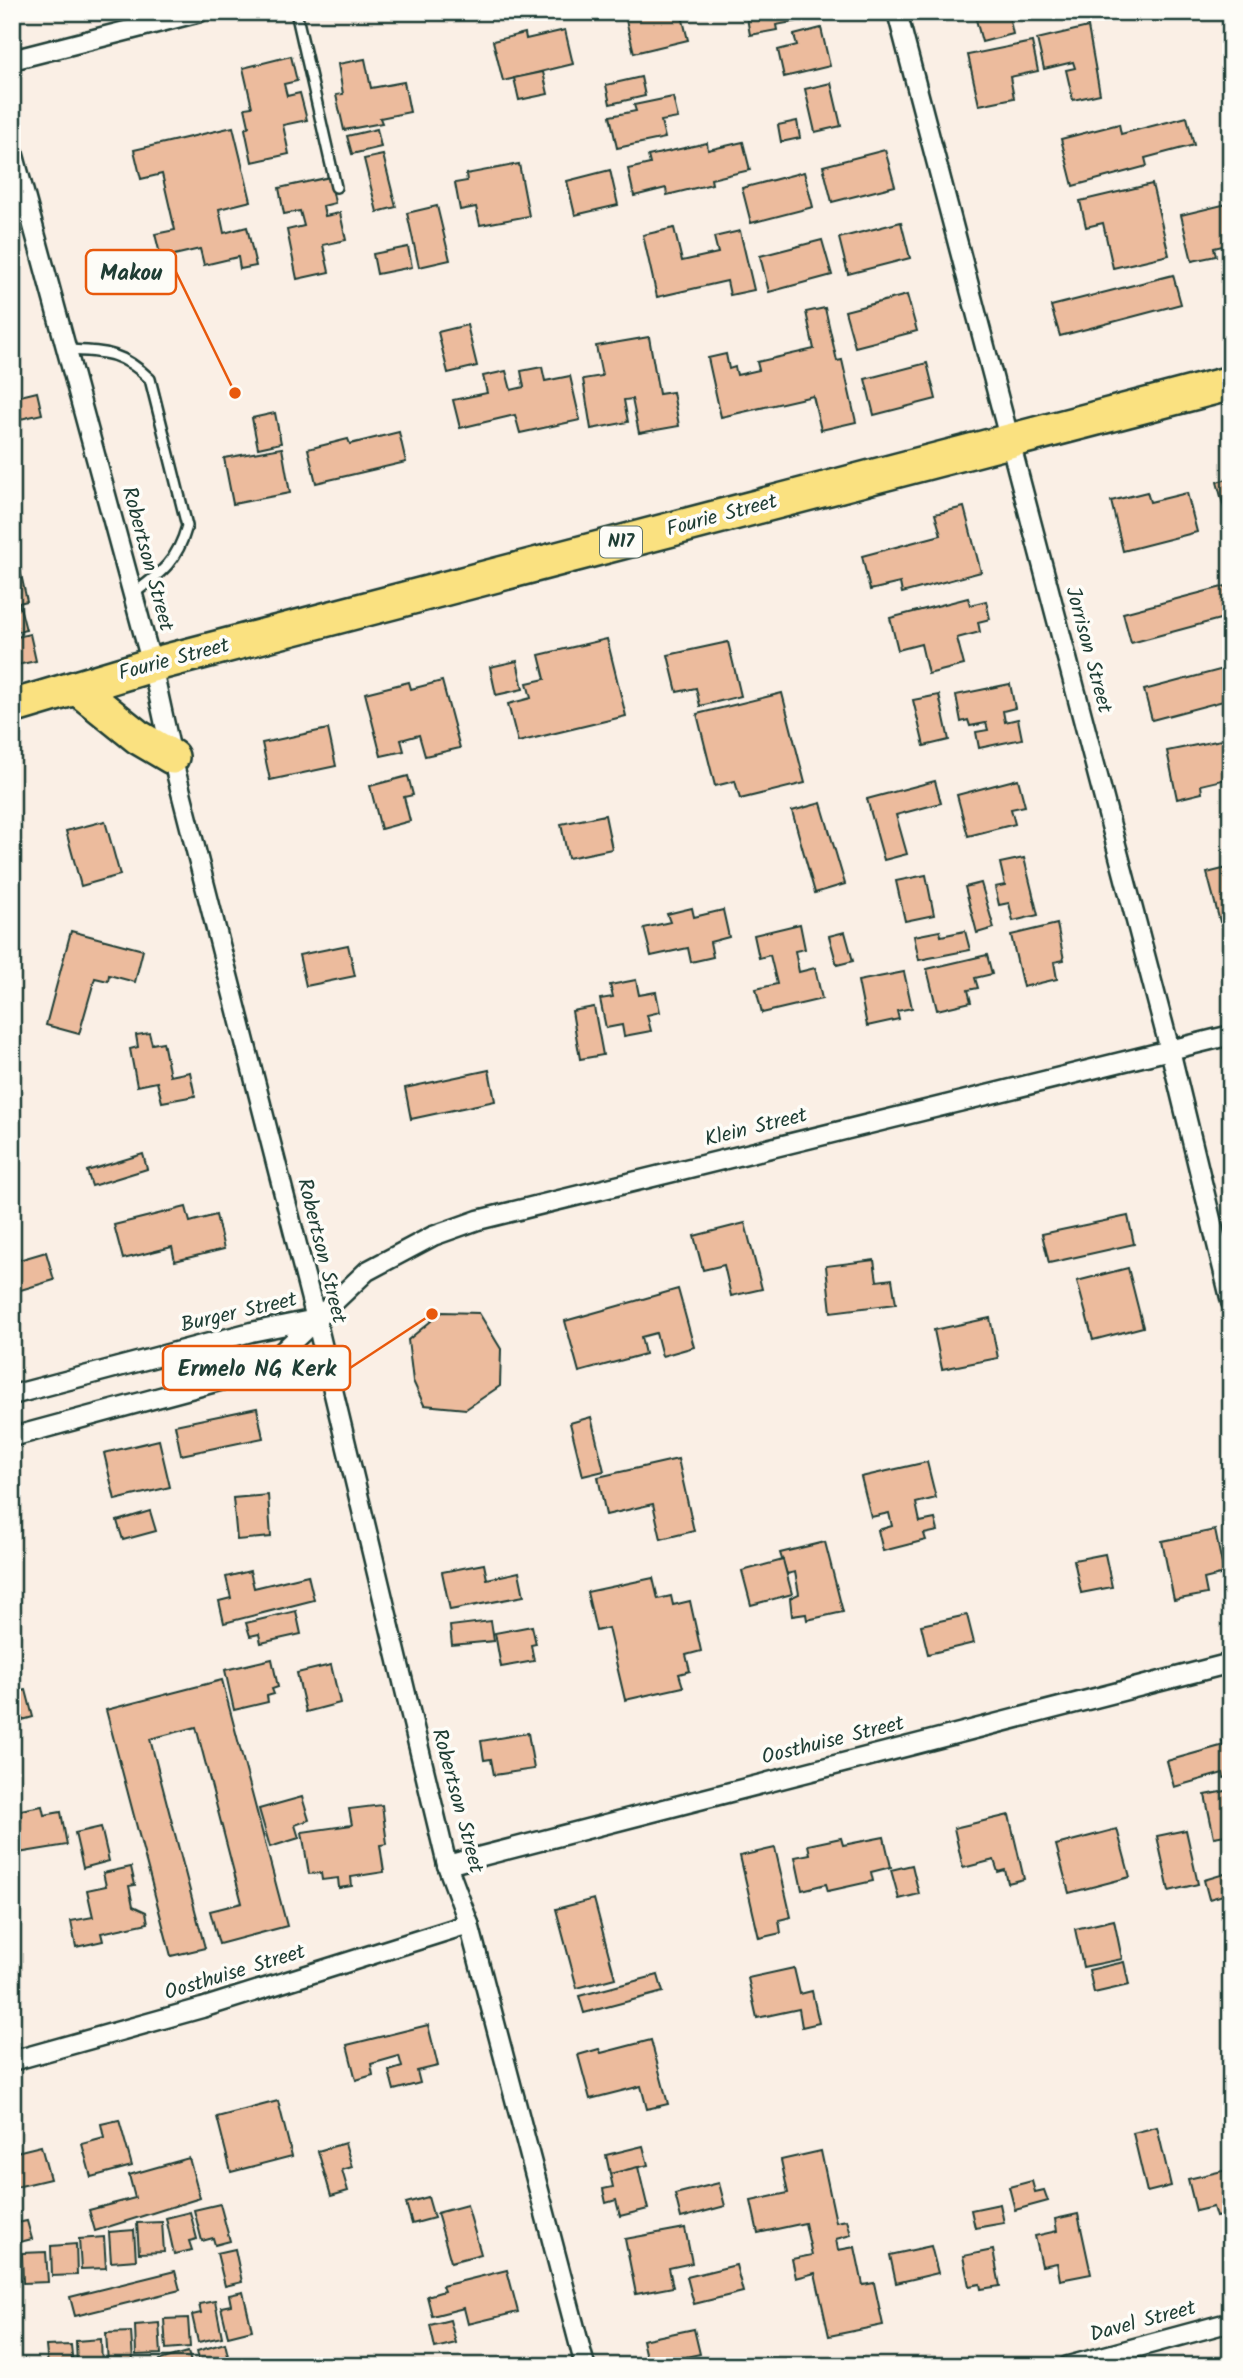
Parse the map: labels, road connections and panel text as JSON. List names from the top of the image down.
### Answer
{
  "streets": {
    "highway": ["Fourie Street", "N17"],
    "street": [
      "Robertson Street",
      "Jorrison Street",
      "Klein Street",
      "Burger Street",
      "Oosthuise Street",
      "Davel Street"
    ]
  },
  "crossings": [
    ["Fourie Street", "Robertson Street"],
    ["Fourie Street", "Jorrison Street"],
    ["Robertson Street", "Klein Street"],
    ["Robertson Street", "Burger Street"],
    ["Robertson Street", "Oosthuise Street"],
    ["Jorrison Street", "Klein Street"],
    ["Klein Street", "Burger Street"]
  ],
  "places": ["Makou", "Ermelo NG Kerk"]
}
